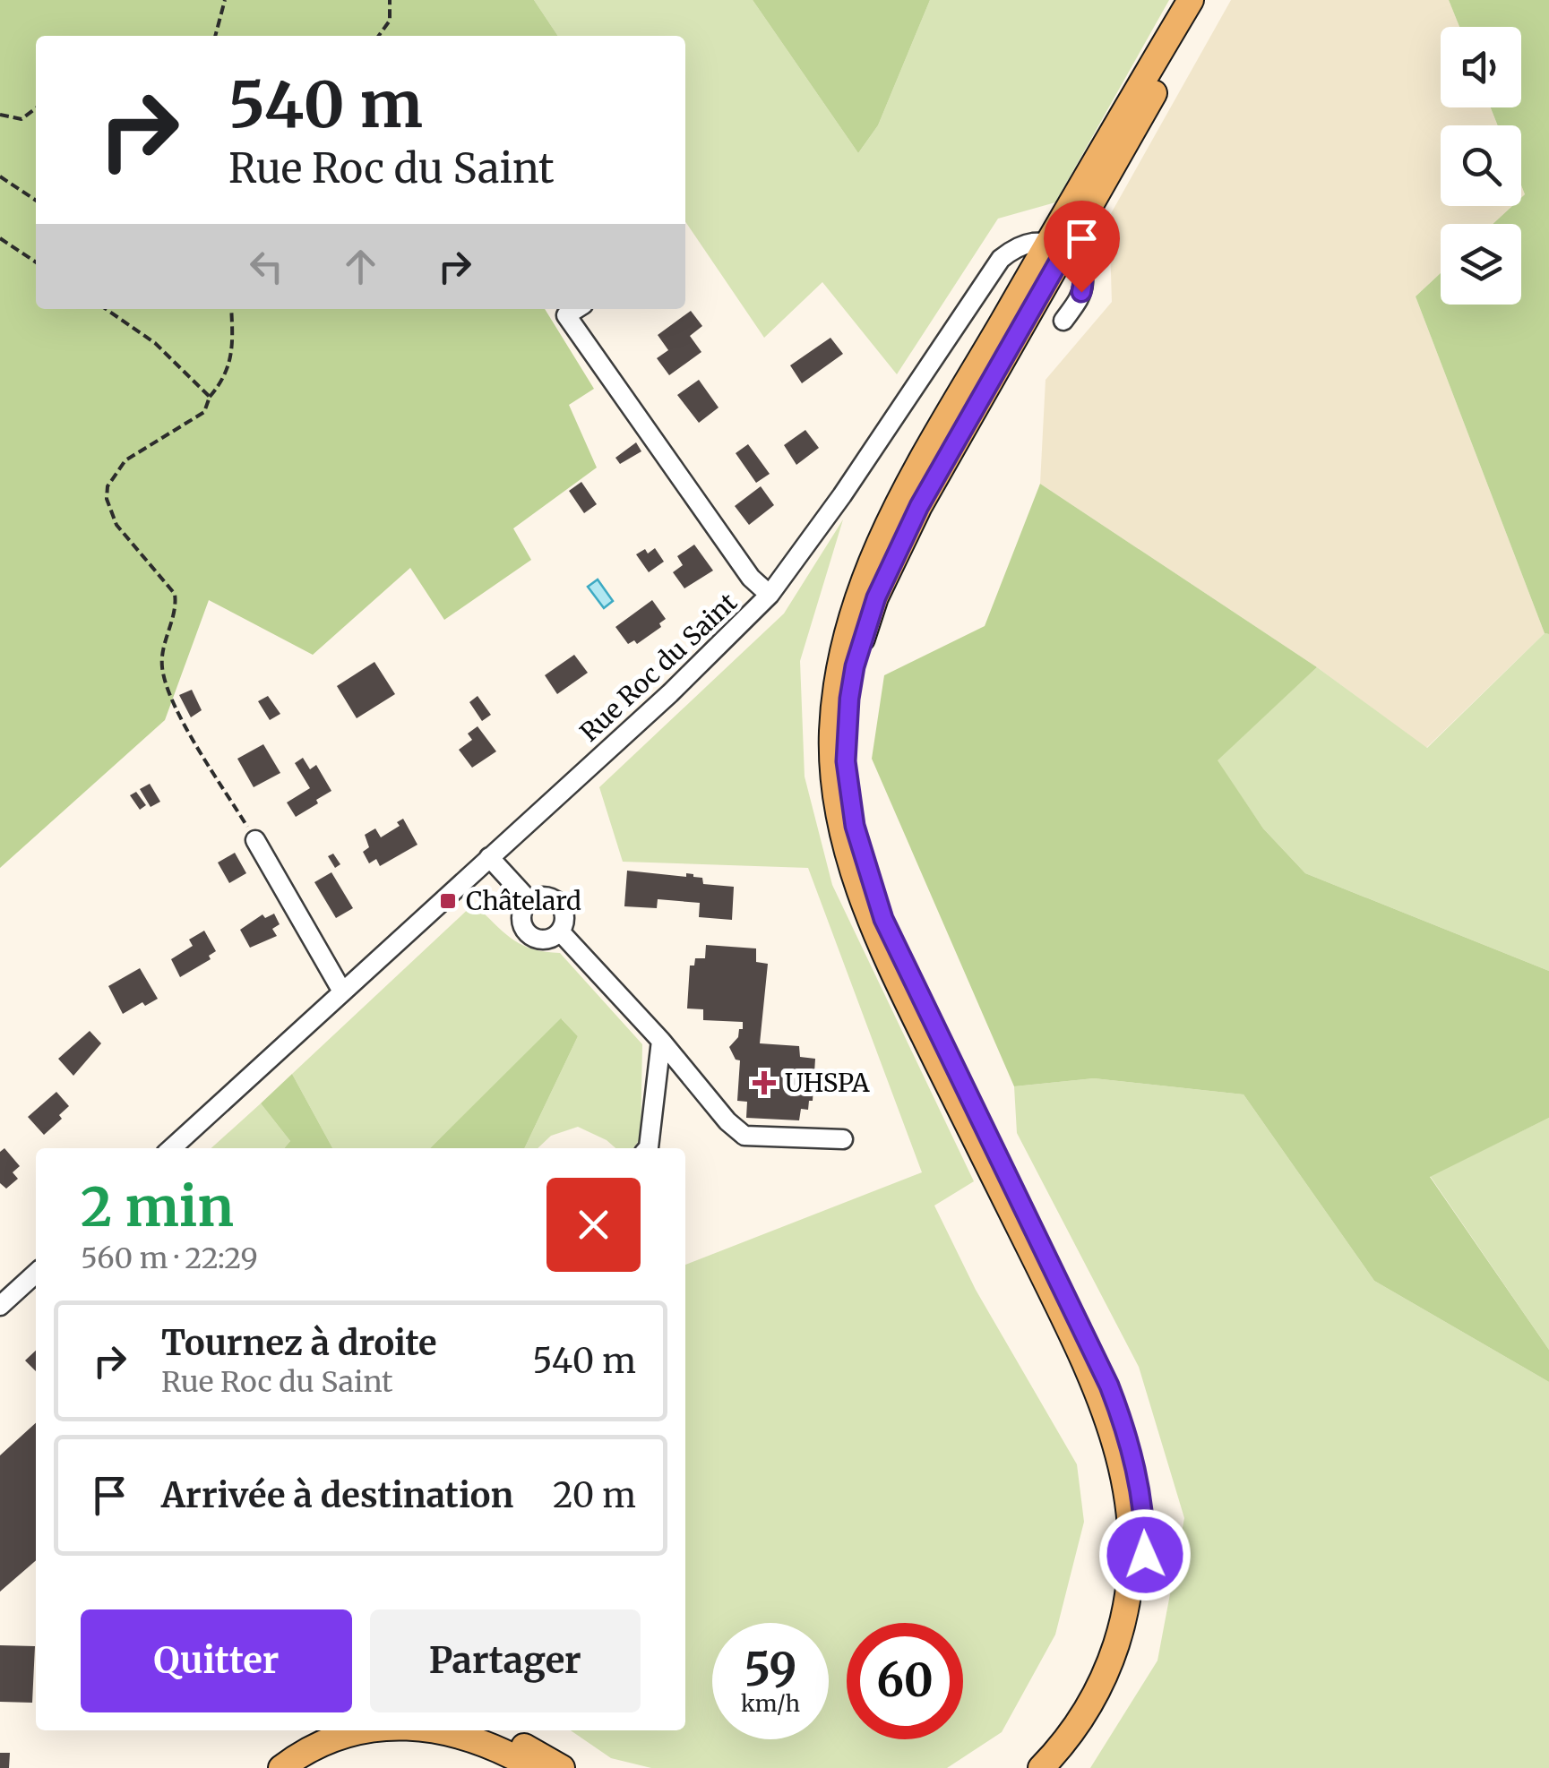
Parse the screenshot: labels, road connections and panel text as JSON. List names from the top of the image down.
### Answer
{
  "streets": {
    "street": ["Rue Roc du Saint"]
  },
  "places": {
    "transit": ["Châtelard"],
    "health": ["UHSPA"]
  },
  "page": {
    "turn": ["540 m", "Rue Roc du Saint"],
    "heading": ["2 min", "560 m · 22:29"],
    "list": [
      {
        "name": "Tournez à droite",
        "note": "Rue Roc du Saint",
        "value": "540 m"
      },
      {
        "name": "Arrivée à destination",
        "value": "20 m"
      }
    ],
    "buttons": ["Quitter", "Partager"],
    "speed": "59 km/h",
    "limit": "60"
  }
}
